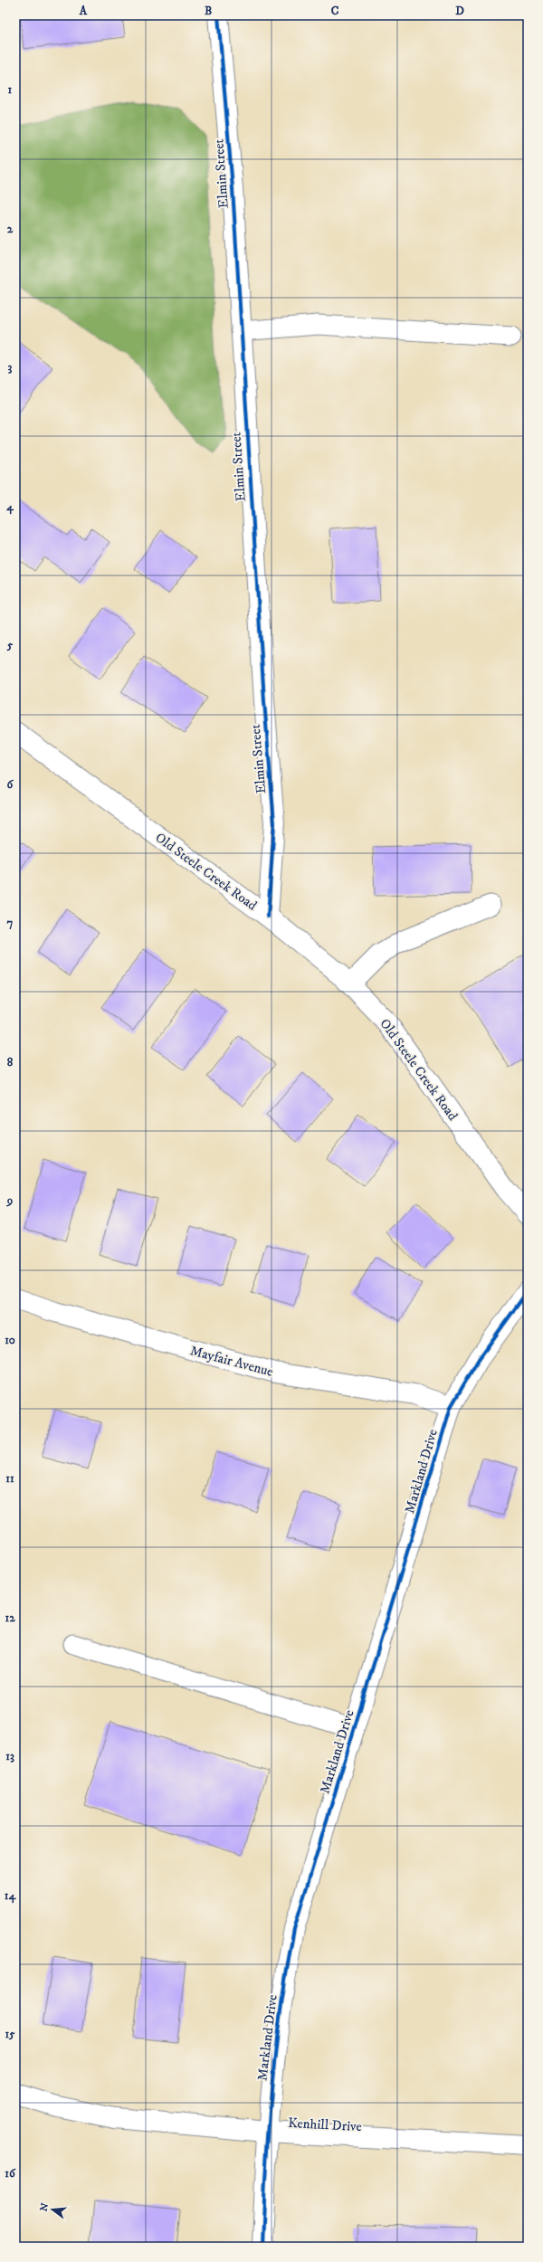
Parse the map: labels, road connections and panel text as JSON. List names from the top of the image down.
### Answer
{
  "streets": {
    "street": [
      "Elmin Street",
      "Old Steele Creek Road",
      "Mayfair Avenue",
      "Markland Drive",
      "Kenhill Drive"
    ]
  },
  "crossings": [
    ["Elmin Street", "Old Steele Creek Road"],
    ["Mayfair Avenue", "Markland Drive"],
    ["Markland Drive", "Kenhill Drive"]
  ],
  "north": "left",
  "grid": {
    "columns": [
      "A",
      "B",
      "C",
      "D"
    ],
    "rows": [
      "1",
      "2",
      "3",
      "4",
      "5",
      "6",
      "7",
      "8",
      "9",
      "10",
      "11",
      "12",
      "13",
      "14",
      "15",
      "16"
    ]
  }
}
